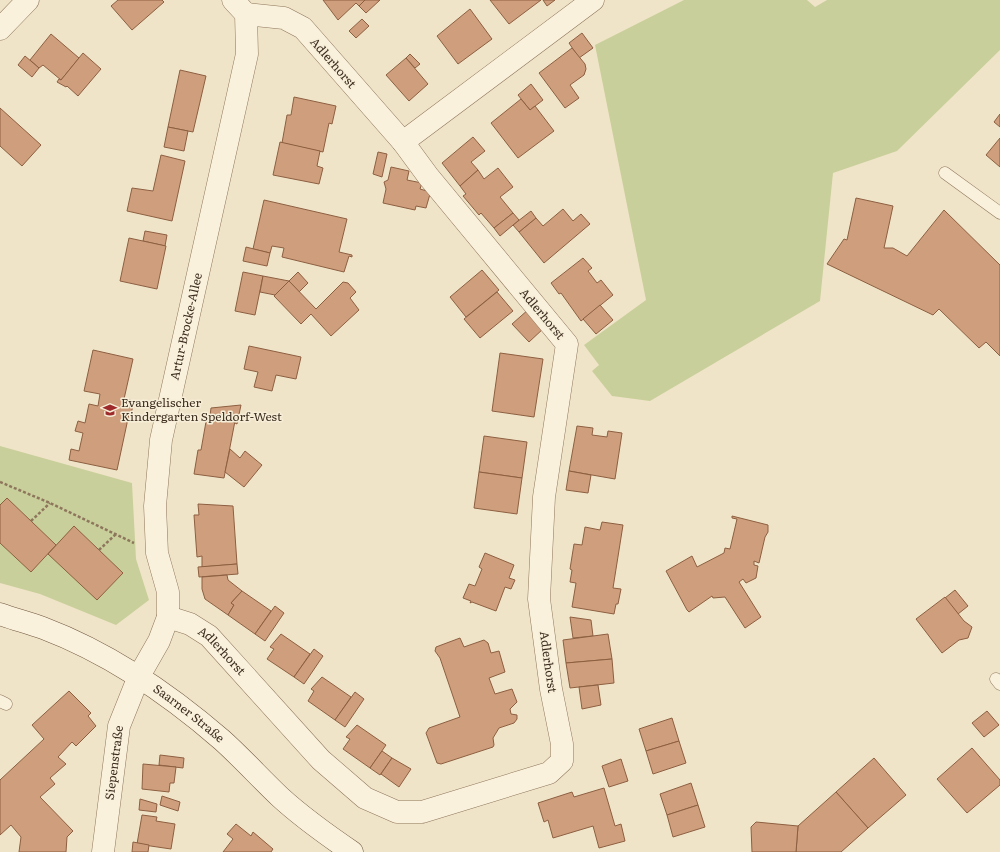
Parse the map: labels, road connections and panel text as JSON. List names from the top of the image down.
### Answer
{
  "streets": {
    "street": [
      "Adlerhorst",
      "Artur-Brocke-Allee",
      "Saarner Straße",
      "Siepenstraße"
    ]
  },
  "crossings": [
    ["Adlerhorst", "Artur-Brocke-Allee"],
    ["Artur-Brocke-Allee", "Saarner Straße"],
    ["Artur-Brocke-Allee", "Siepenstraße"],
    ["Saarner Straße", "Siepenstraße"]
  ],
  "places": {
    "school or university": ["Evangelischer Kindergarten Speldorf-West"]
  }
}
